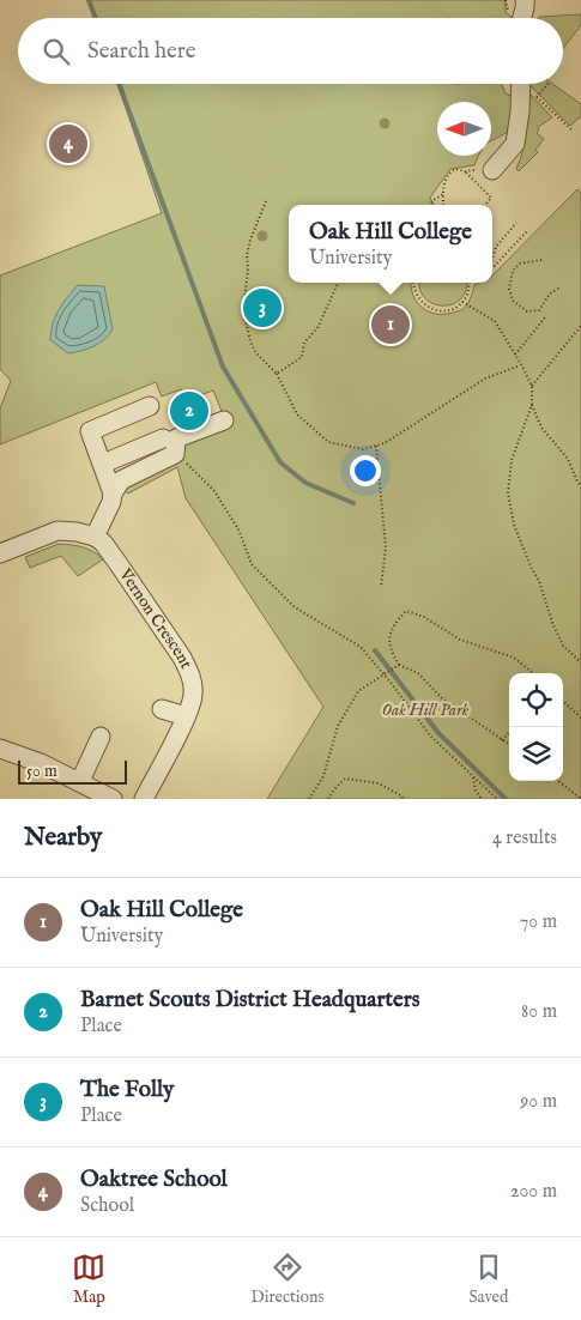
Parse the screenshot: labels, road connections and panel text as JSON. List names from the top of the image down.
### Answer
{
  "streets": {
    "street": ["Vernon Crescent"]
  },
  "parks": ["Oak Hill Park"],
  "scale_bar": "50 m",
  "north": "left",
  "page": {
    "search": "Search here",
    "pins": [
      "4",
      "3",
      "1",
      "2"
    ],
    "popup": ["Oak Hill College", "University"],
    "scale": "50 m",
    "heading": ["Nearby", "4 results"],
    "list": [
      {
        "mark": "1",
        "name": "Oak Hill College",
        "note": "University",
        "value": "70 m"
      },
      {
        "mark": "2",
        "name": "Barnet Scouts District Headquarters",
        "note": "Place",
        "value": "80 m"
      },
      {
        "mark": "3",
        "name": "The Folly",
        "note": "Place",
        "value": "90 m"
      },
      {
        "mark": "4",
        "name": "Oaktree School",
        "note": "School",
        "value": "200 m"
      }
    ],
    "nav": ["Map", "Directions", "Saved"]
  }
}
